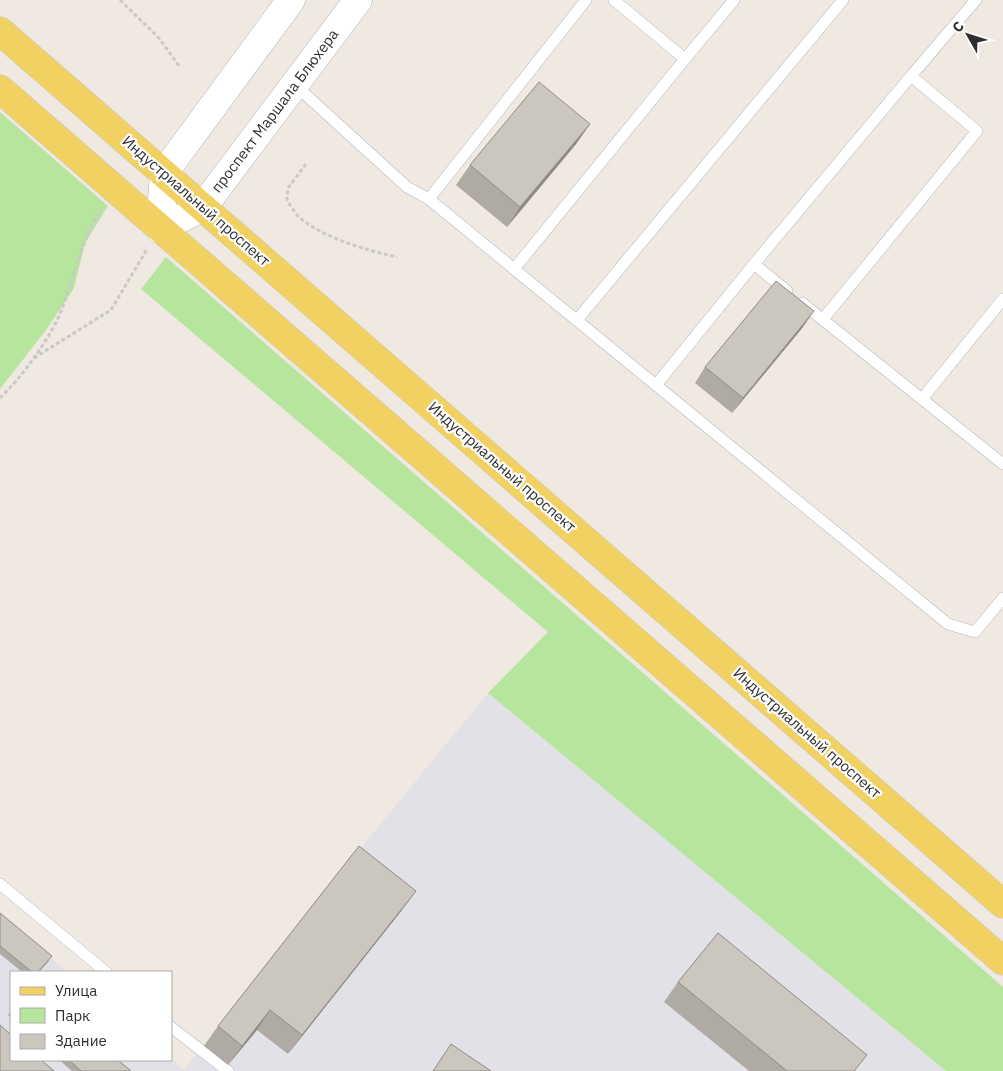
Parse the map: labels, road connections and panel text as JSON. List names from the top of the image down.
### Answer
{
  "streets": {
    "main road": ["Индустриальный проспект"],
    "street": ["проспект Маршала Блюхера"]
  },
  "crossings": [
    ["проспект Маршала Блюхера", "Индустриальный проспект"]
  ],
  "legend": ["Улица", "Парк", "Здание"],
  "north": "top left"
}
